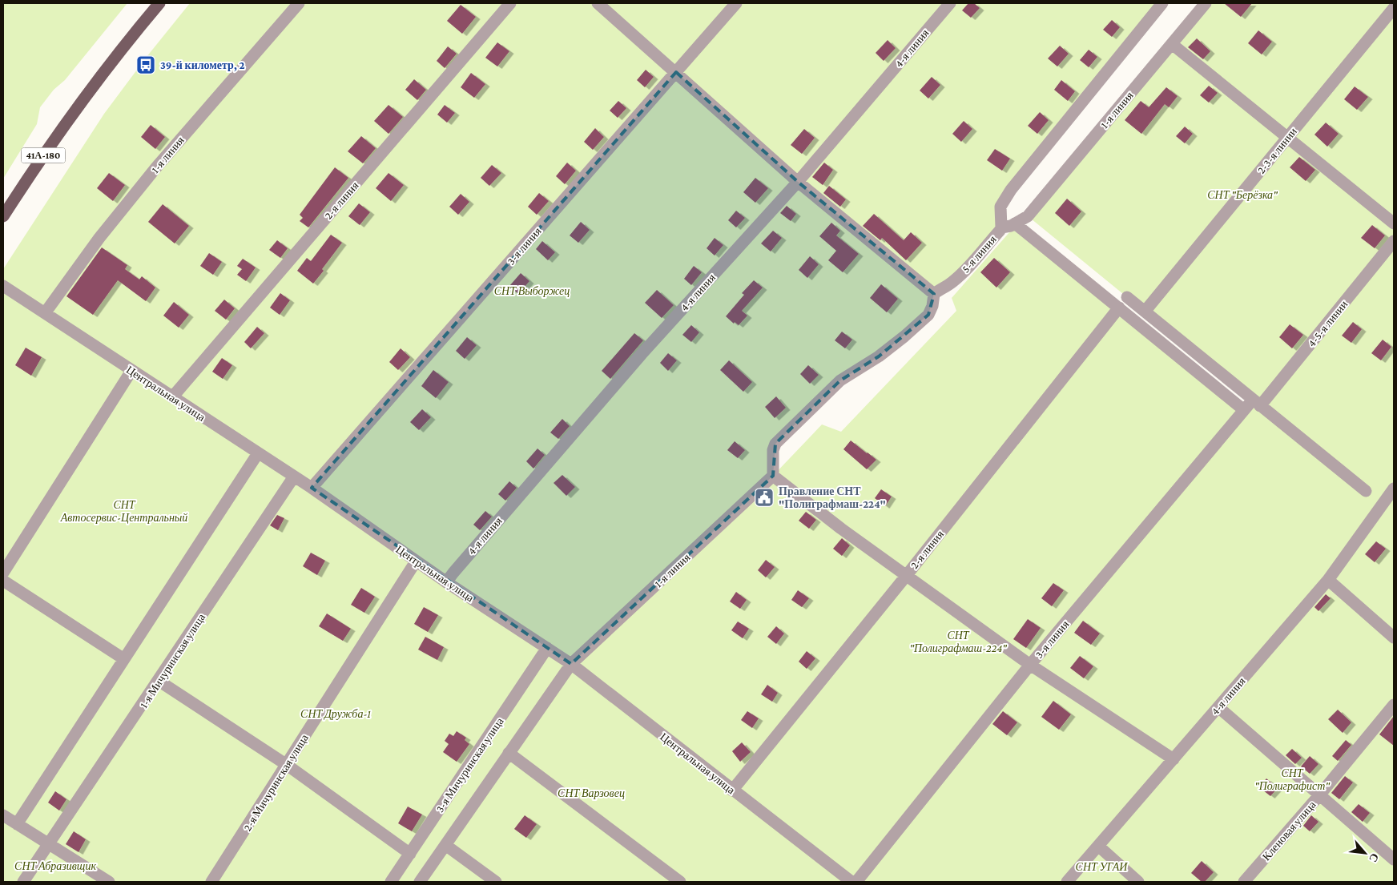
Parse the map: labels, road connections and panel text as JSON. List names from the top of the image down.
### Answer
{
  "streets": {
    "main road": ["41А-180"],
    "street": [
      "4-я линия",
      "1-я линия",
      "2-3-я линии",
      "2-я линия",
      "3-я линия",
      "5-я линия",
      "4-5-я линии",
      "Центральная улица",
      "1-я Мичуринская улица",
      "3-я Мичуринская улица",
      "2-я Мичуринская улица",
      "Кленовая улица"
    ]
  },
  "crossings": [
    ["4-я линия", "Центральная улица"],
    ["1-я линия", "Центральная улица"],
    ["2-я линия", "Центральная улица"],
    ["3-я линия", "4-5-я линии"],
    ["3-я линия", "Центральная улица"],
    ["Центральная улица", "1-я Мичуринская улица"],
    ["Центральная улица", "3-я Мичуринская улица"],
    ["Центральная улица", "2-я Мичуринская улица"]
  ],
  "parks": [
    "СНТ \"Берёзка\"",
    "СНТ Выборжец",
    "СНТ Автосервис-Центральный",
    "СНТ \"Полиграфмаш-224\"",
    "СНТ Дружба-1",
    "СНТ \"Полиграфист\"",
    "СНТ Варзовец",
    "СНТ Абразивщик",
    "СНТ УГАИ"
  ],
  "places": {
    "bus stop": ["39-й километр, 2"],
    "public building": ["Правление СНТ \"Полиграфмаш-224\""]
  },
  "north": "bottom right"
}
